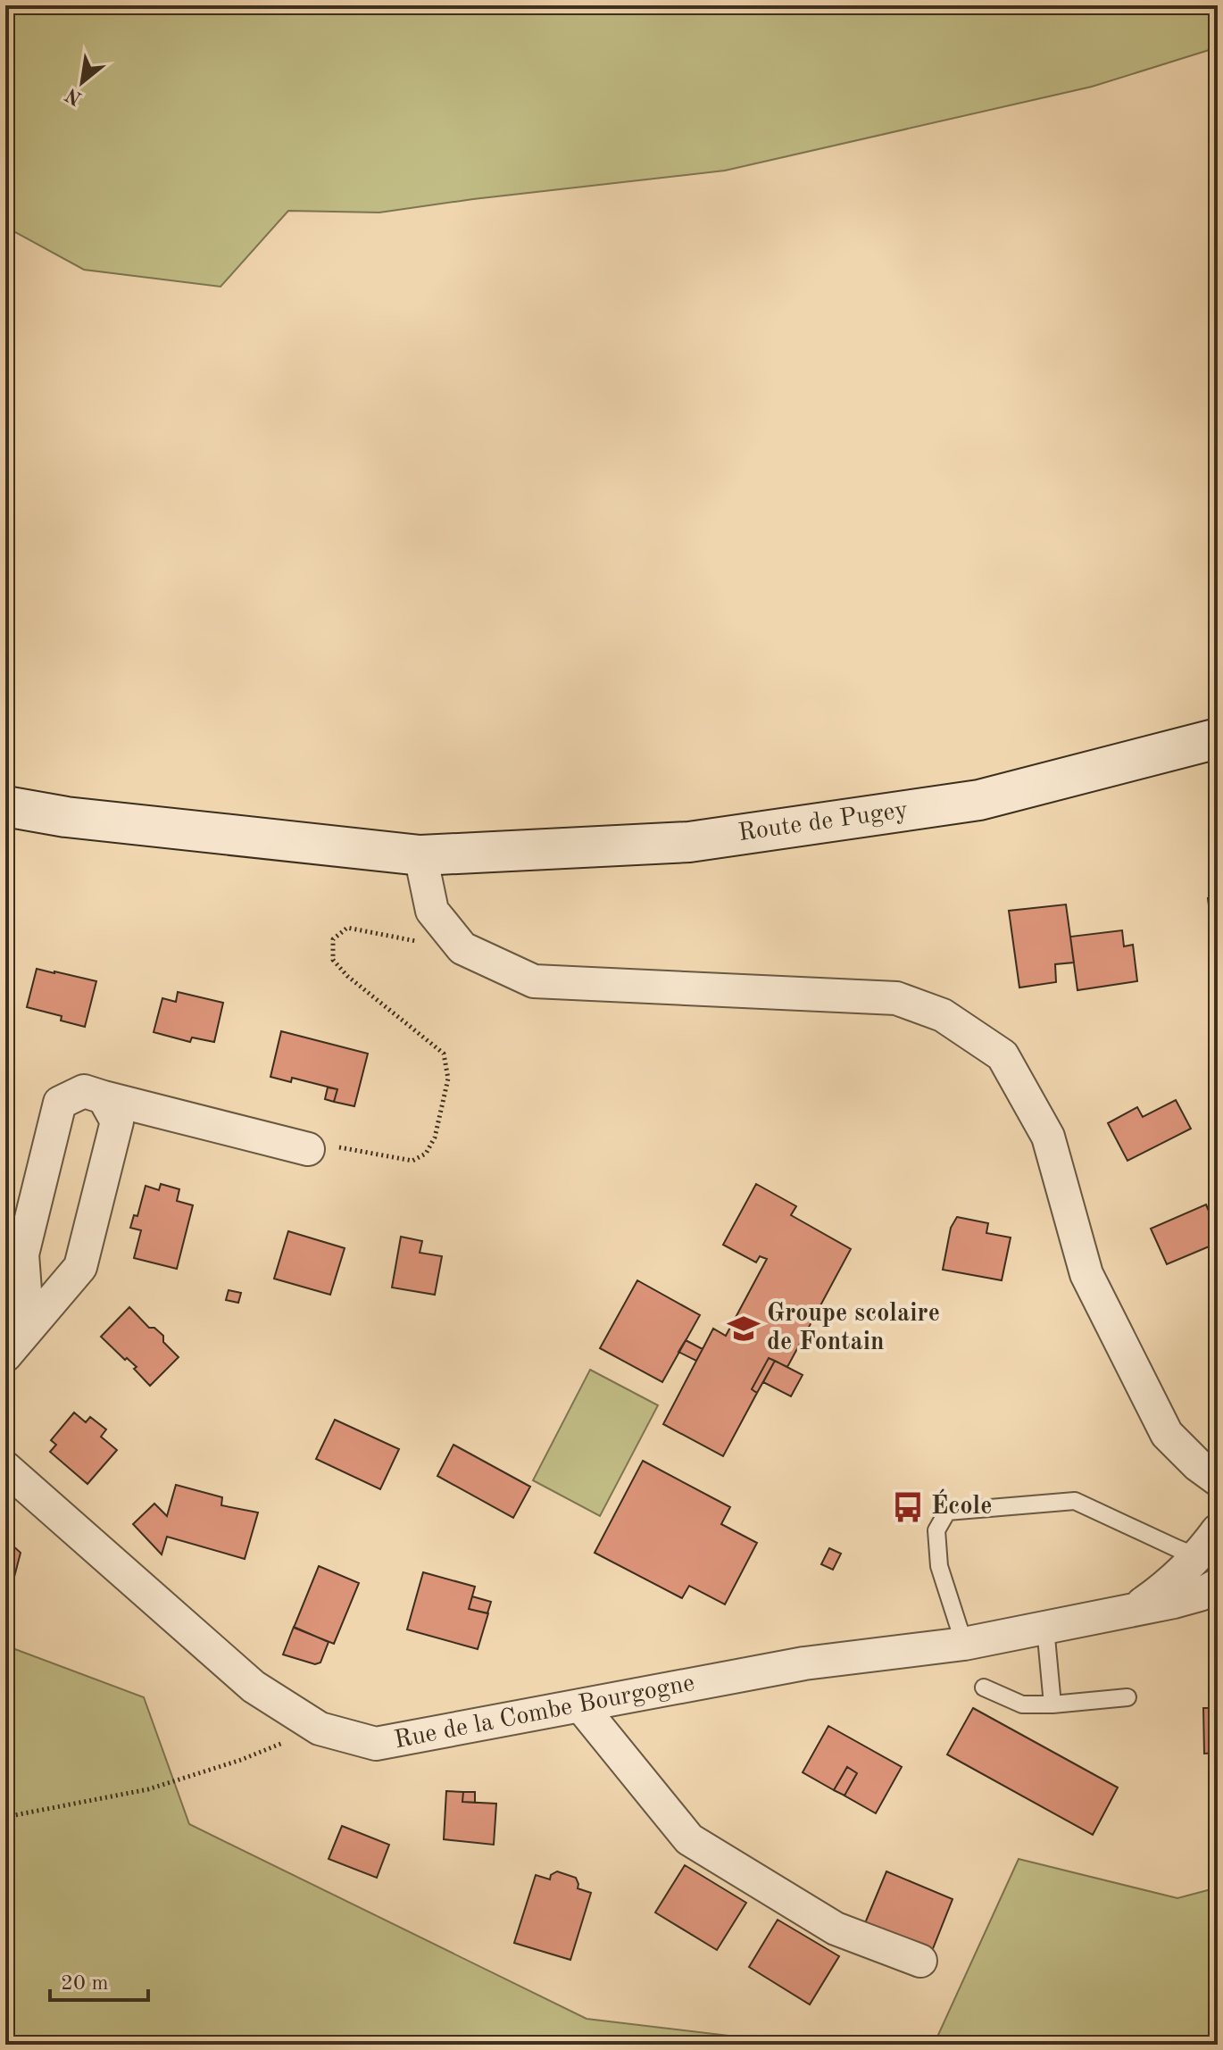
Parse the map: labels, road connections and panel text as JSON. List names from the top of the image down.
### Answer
{
  "streets": {
    "main road": ["Route de Pugey"],
    "street": ["Rue de la Combe Bourgogne"]
  },
  "places": {
    "school or university": ["Groupe scolaire de Fontain"],
    "bus stop": ["École"]
  },
  "scale_bar": "20 m",
  "north": "bottom left"
}
